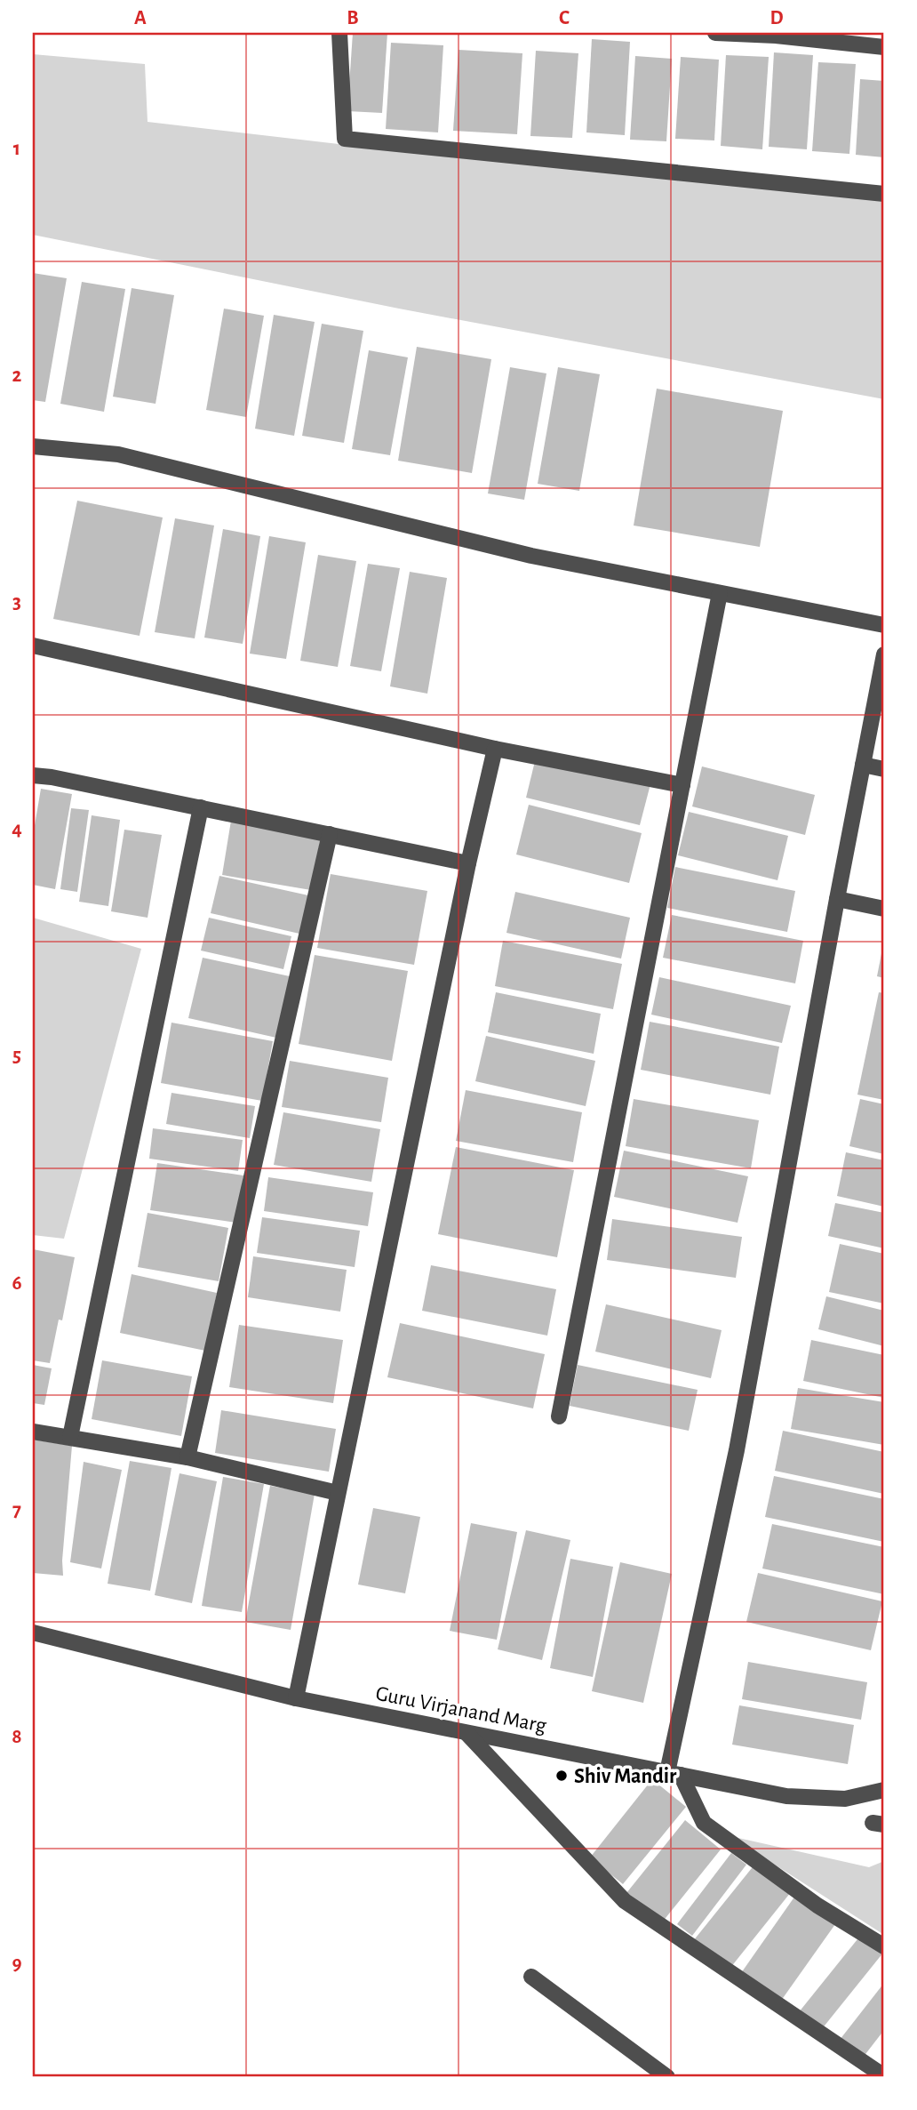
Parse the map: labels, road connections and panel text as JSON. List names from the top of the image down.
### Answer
{
  "streets": {
    "street": ["Guru Virjanand Marg"]
  },
  "places": ["Shiv Mandir"],
  "grid": {
    "columns": [
      "A",
      "B",
      "C",
      "D"
    ],
    "rows": [
      "1",
      "2",
      "3",
      "4",
      "5",
      "6",
      "7",
      "8",
      "9"
    ]
  }
}
